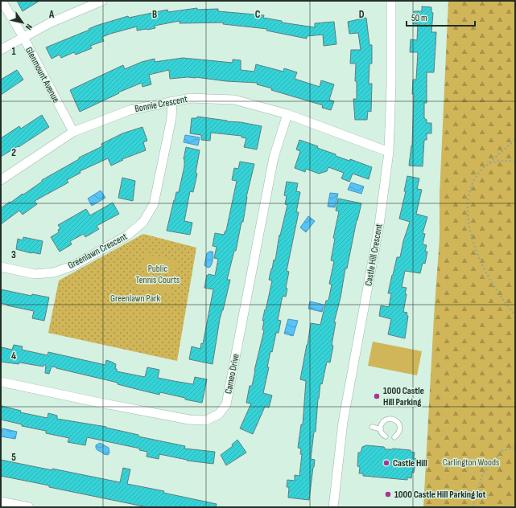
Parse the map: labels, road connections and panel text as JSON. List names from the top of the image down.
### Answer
{
  "streets": {
    "street": [
      "Glenmount Avenue",
      "Bonnie Crescent",
      "Greenlawn Crescent",
      "Castle Hill Crescent",
      "Cameo Drive"
    ]
  },
  "crossings": [
    ["Glenmount Avenue", "Bonnie Crescent"],
    ["Bonnie Crescent", "Greenlawn Crescent"],
    ["Bonnie Crescent", "Castle Hill Crescent"],
    ["Bonnie Crescent", "Cameo Drive"]
  ],
  "parks": ["Public Tennis Courts", "Greenlawn Park", "Carlington Woods"],
  "places": ["1000 Castle Hill Parking", "Castle Hill", "1000 Castle Hill Parking lot"],
  "scale_bar": "50 m",
  "north": "bottom right",
  "grid": {
    "columns": [
      "A",
      "B",
      "C",
      "D"
    ],
    "rows": [
      "1",
      "2",
      "3",
      "4",
      "5"
    ]
  }
}
